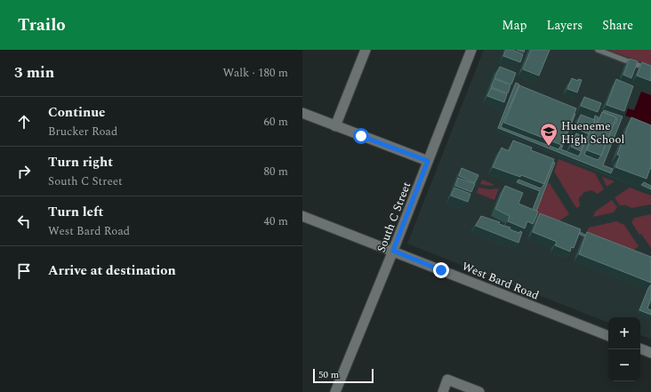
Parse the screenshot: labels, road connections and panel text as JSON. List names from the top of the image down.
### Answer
{
  "streets": {
    "street": ["South C Street", "West Bard Road"]
  },
  "crossings": [
    ["South C Street", "West Bard Road"]
  ],
  "places": {
    "school or university": ["Hueneme High School"]
  },
  "scale_bar": "50 m",
  "page": {
    "header": "Trailo",
    "nav": ["Map", "Layers", "Share"],
    "heading": ["3 min", "Walk · 180 m"],
    "list": [
      ["Continue", "Brucker Road", "60 m"],
      ["Turn right", "South C Street", "80 m"],
      ["Turn left", "West Bard Road", "40 m"],
      "Arrive at destination"
    ],
    "map_buttons": ["+", "−"],
    "scale": "50 m"
  }
}
